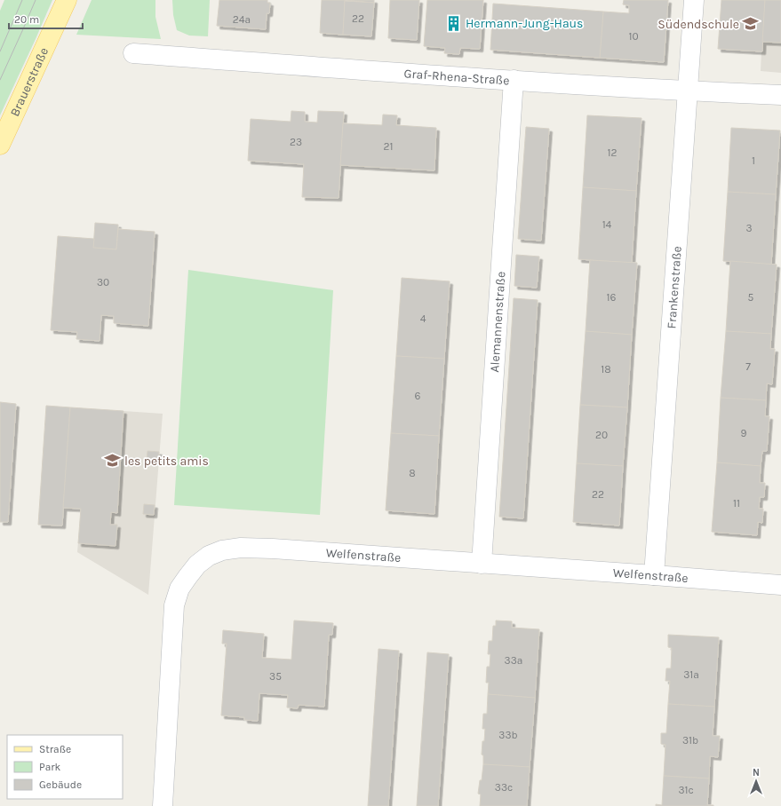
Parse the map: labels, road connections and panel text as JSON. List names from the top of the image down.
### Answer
{
  "streets": {
    "main road": ["Brauerstraße"],
    "street": [
      "Graf-Rhena-Straße",
      "Frankenstraße",
      "Alemannenstraße",
      "Welfenstraße"
    ]
  },
  "crossings": [
    ["Graf-Rhena-Straße", "Frankenstraße"],
    ["Graf-Rhena-Straße", "Alemannenstraße"],
    ["Frankenstraße", "Welfenstraße"],
    ["Alemannenstraße", "Welfenstraße"]
  ],
  "places": {
    "building": ["Hermann-Jung-Haus"],
    "school or university": ["Südendschule", "les petits amis"]
  },
  "house_numbers": [
    "22",
    "24a",
    "10",
    "23",
    "21",
    "12",
    "1",
    "14",
    "3",
    "30",
    "16",
    "5",
    "4",
    "7",
    "18",
    "6",
    "9",
    "20",
    "8",
    "22",
    "11",
    "33a",
    "31a",
    "35",
    "33b",
    "31b",
    "33c",
    "31c"
  ],
  "legend": ["Straße", "Park", "Gebäude"],
  "scale_bar": "20 m",
  "north": "top"
}
